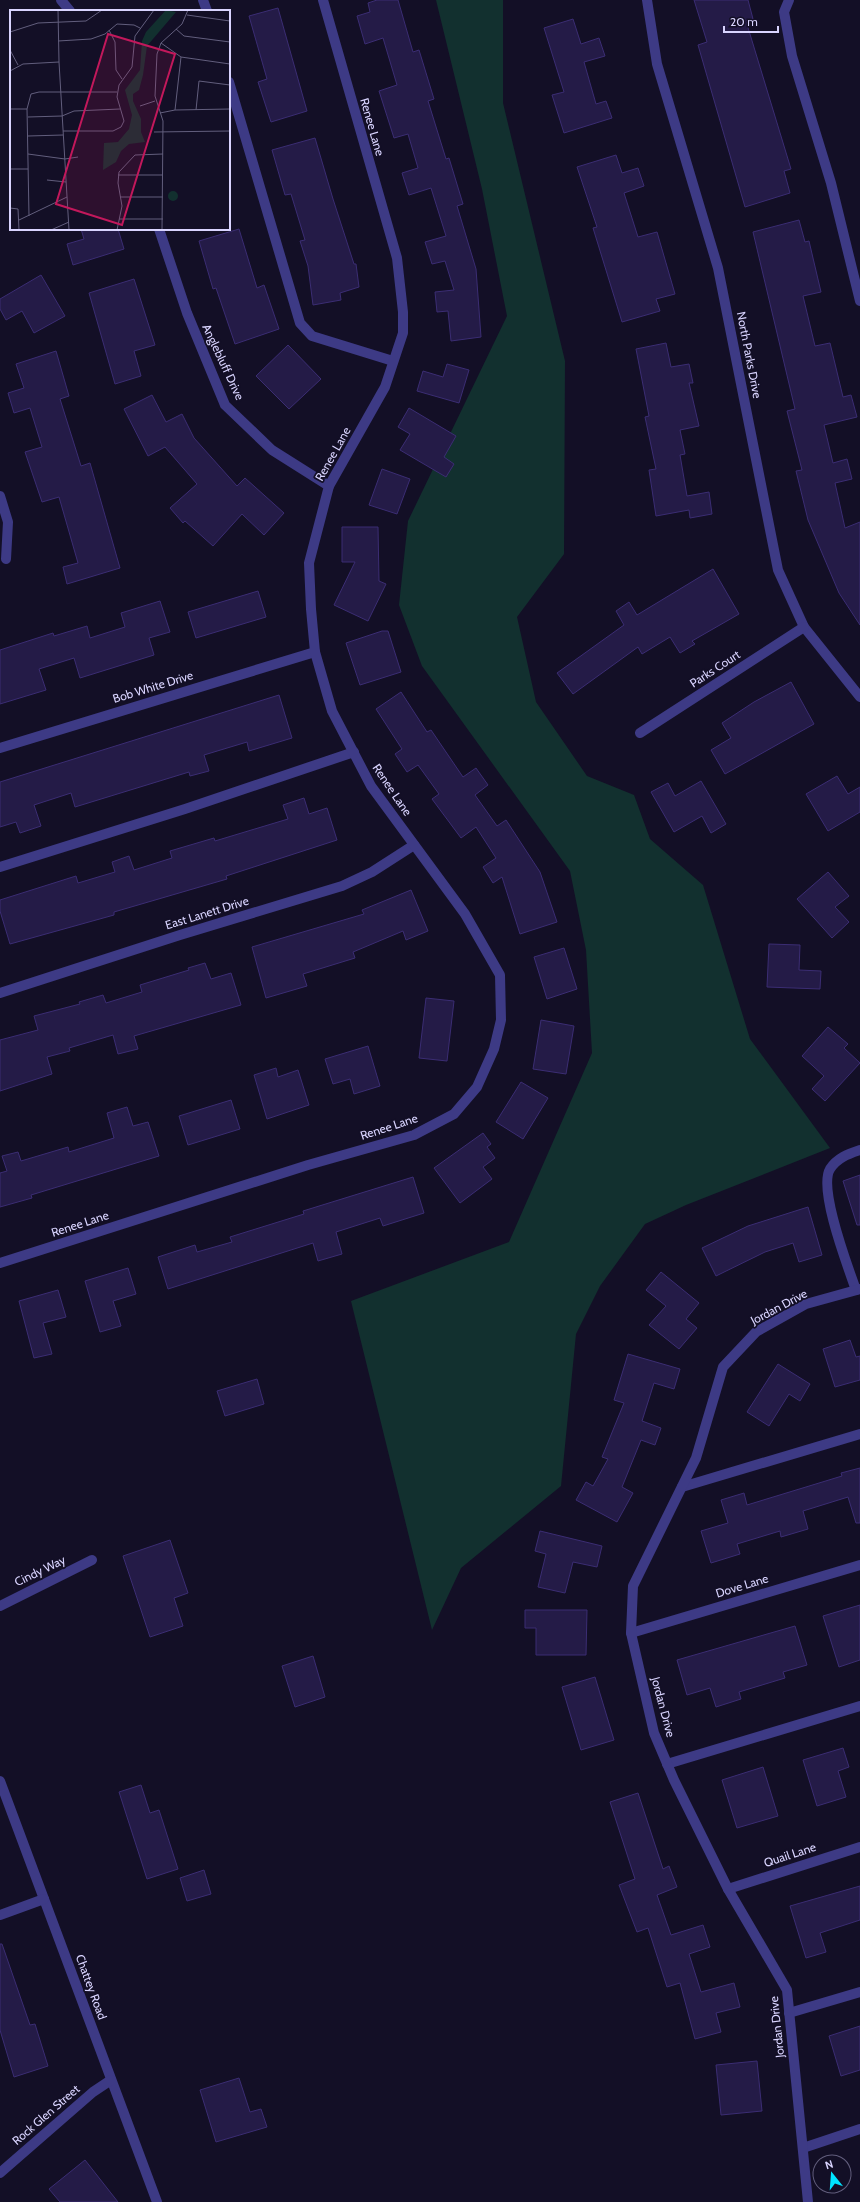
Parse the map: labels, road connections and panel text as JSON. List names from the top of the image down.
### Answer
{
  "streets": {
    "street": [
      "Renee Lane",
      "North Parks Drive",
      "Anglebluff Drive",
      "Parks Court",
      "Bob White Drive",
      "East Lanett Drive",
      "Jordan Drive",
      "Cindy Way",
      "Dove Lane",
      "Quail Lane",
      "Chattey Road",
      "Rock Glen Street"
    ]
  },
  "crossings": [
    ["Renee Lane", "Anglebluff Drive"],
    ["Renee Lane", "Bob White Drive"],
    ["Renee Lane", "East Lanett Drive"],
    ["North Parks Drive", "Parks Court"],
    ["Jordan Drive", "Dove Lane"],
    ["Jordan Drive", "Quail Lane"],
    ["Chattey Road", "Rock Glen Street"]
  ],
  "scale_bar": "20 m",
  "north": "top"
}
